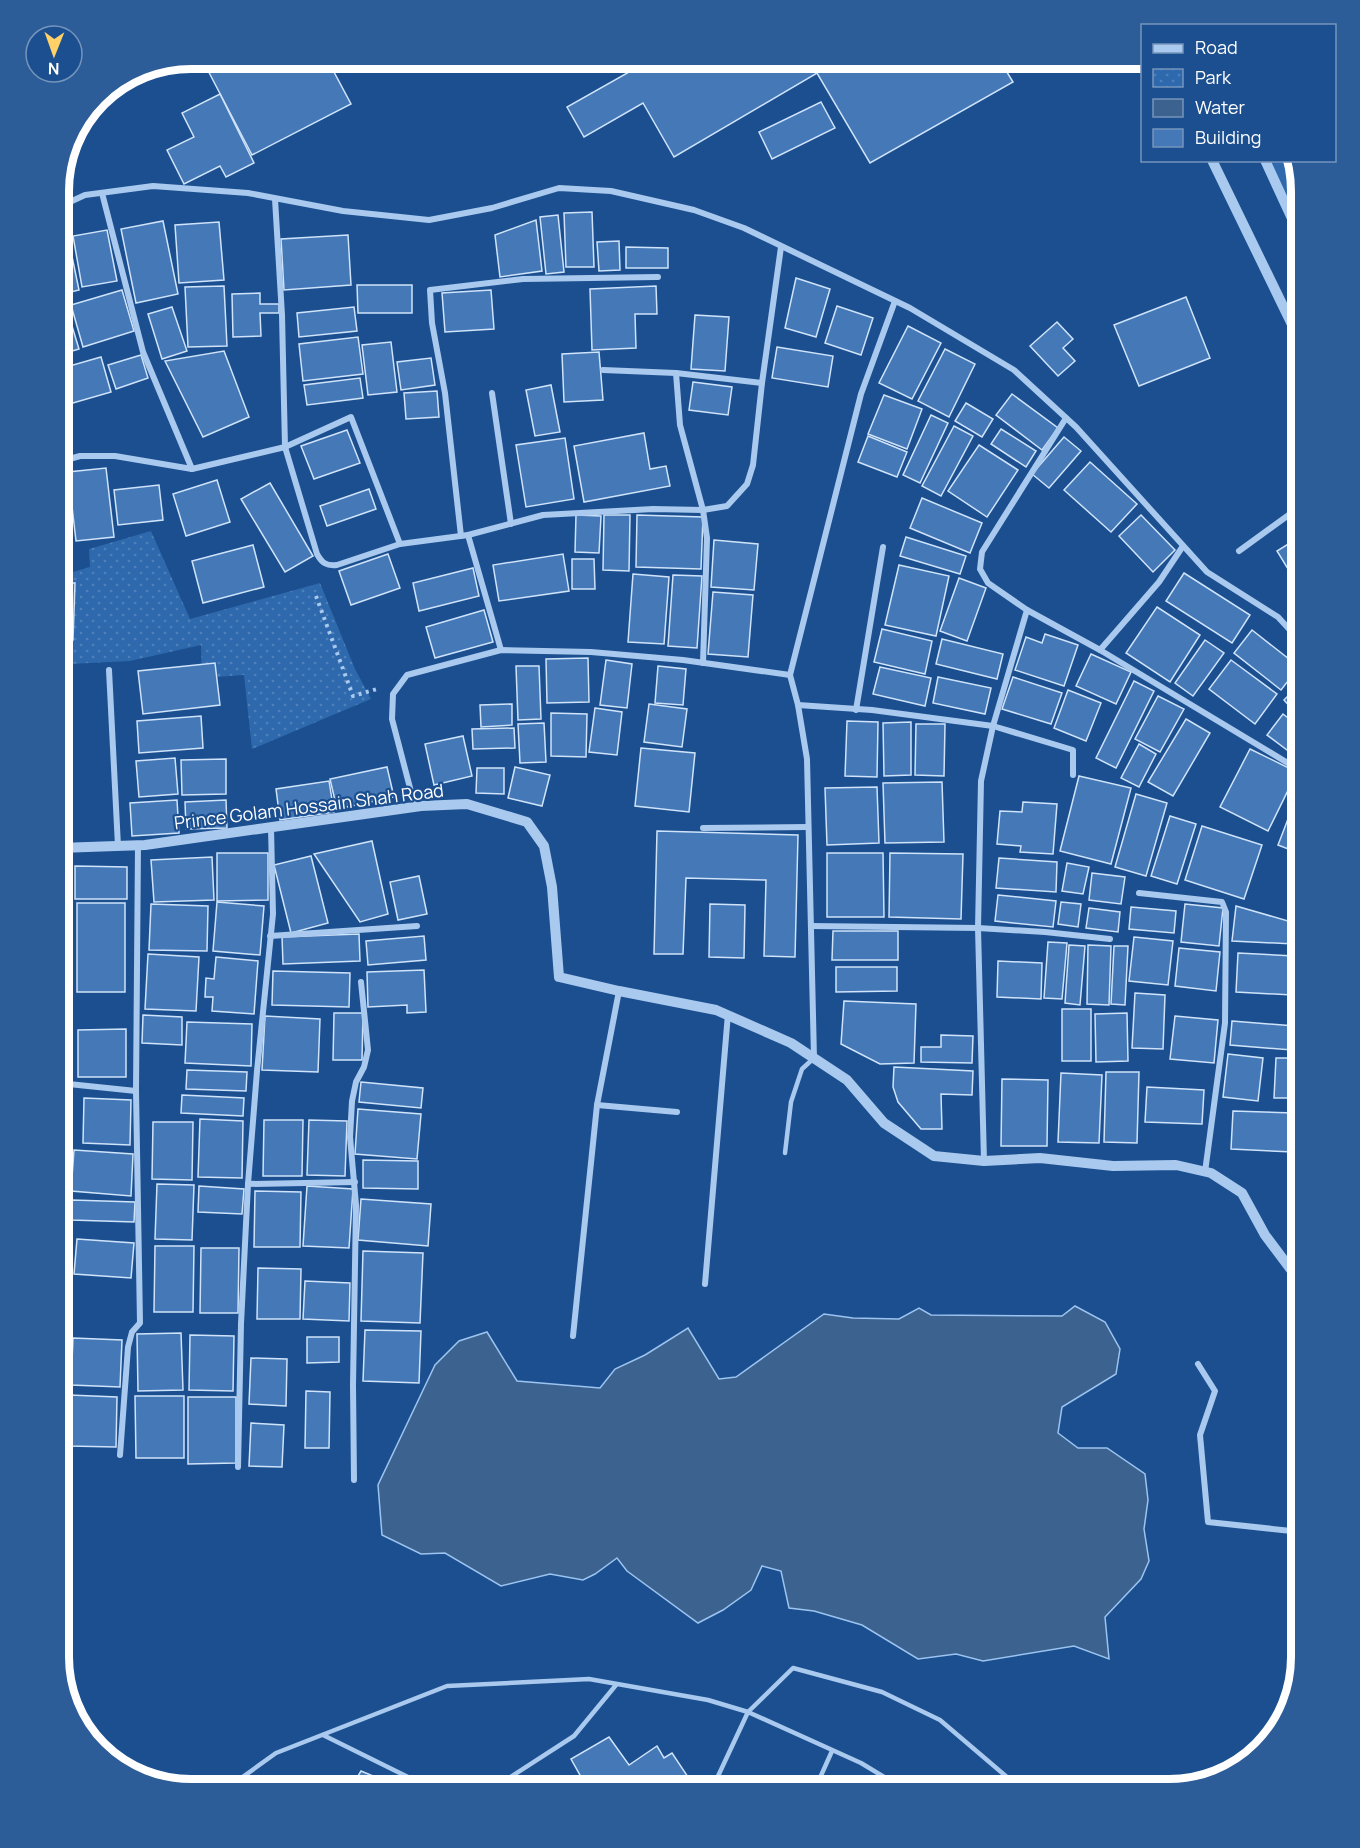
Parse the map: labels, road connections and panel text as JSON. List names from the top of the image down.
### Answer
{
  "streets": {
    "street": ["Prince Golam Hossain Shah Road"]
  },
  "legend": [
    "Road",
    "Park",
    "Water",
    "Building"
  ],
  "north": "bottom"
}
